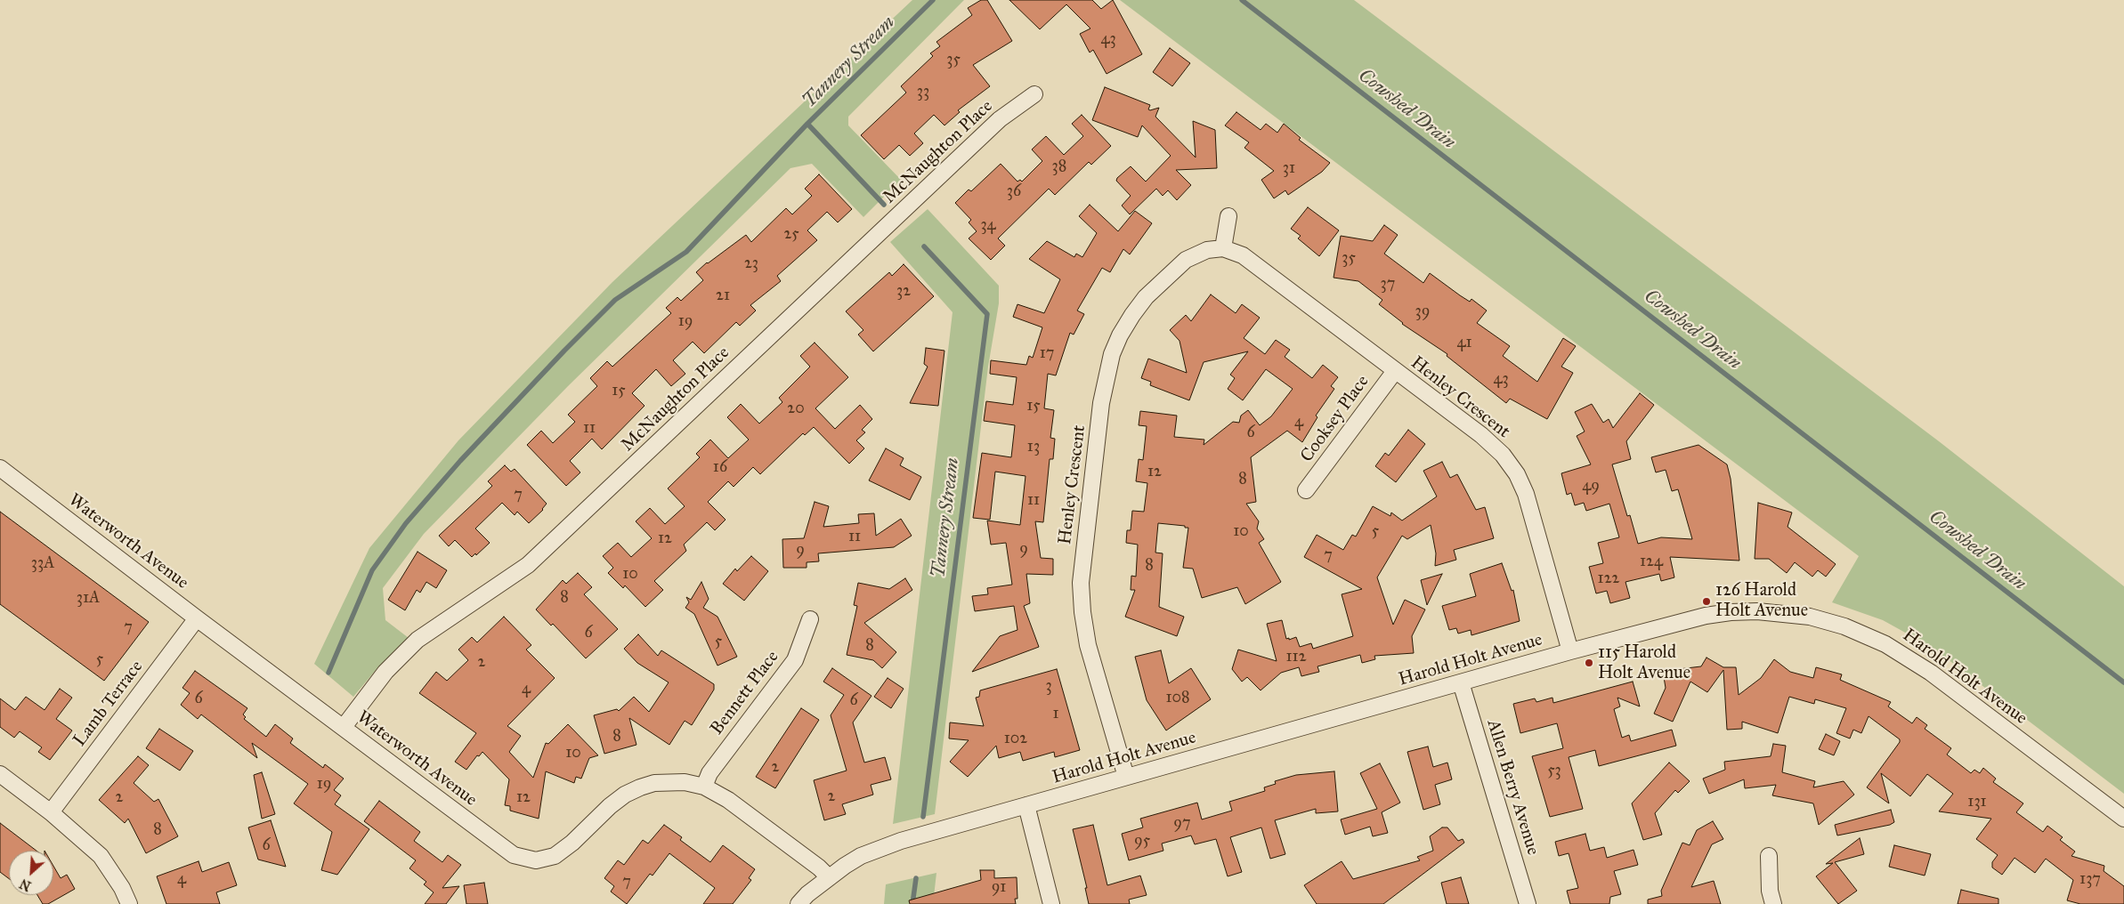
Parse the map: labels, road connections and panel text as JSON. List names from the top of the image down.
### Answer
{
  "streets": {
    "street": [
      "McNaughton Place",
      "Henley Crescent",
      "Cooksey Place",
      "Waterworth Avenue",
      "Harold Holt Avenue",
      "Bennett Place",
      "Lamb Terrace",
      "Allen Berry Avenue"
    ]
  },
  "crossings": [
    ["McNaughton Place", "Waterworth Avenue"],
    ["Henley Crescent", "Cooksey Place"],
    ["Henley Crescent", "Harold Holt Avenue"],
    ["Waterworth Avenue", "Harold Holt Avenue"],
    ["Waterworth Avenue", "Bennett Place"],
    ["Waterworth Avenue", "Lamb Terrace"],
    ["Harold Holt Avenue", "Allen Berry Avenue"]
  ],
  "water": ["Tannery Stream", "Cowshed Drain"],
  "places": ["126 Harold Holt Avenue", "115 Harold Holt Avenue"],
  "house_numbers": [
    "43",
    "35",
    "33",
    "38",
    "31",
    "36",
    "34",
    "25",
    "35",
    "23",
    "37",
    "32",
    "21",
    "39",
    "19",
    "41",
    "17",
    "43",
    "15",
    "15",
    "20",
    "4",
    "11",
    "6",
    "13",
    "16",
    "12",
    "8",
    "49",
    "7",
    "11",
    "10",
    "5",
    "11",
    "12",
    "9",
    "9",
    "7",
    "124",
    "33A",
    "8",
    "10",
    "122",
    "8",
    "31A",
    "7",
    "6",
    "5",
    "8",
    "112",
    "5",
    "2",
    "3",
    "4",
    "108",
    "6",
    "6",
    "1",
    "8",
    "102",
    "10",
    "2",
    "53",
    "19",
    "2",
    "2",
    "12",
    "131",
    "97",
    "8",
    "95",
    "6",
    "4",
    "137",
    "7",
    "91"
  ],
  "north": "bottom left"
}
